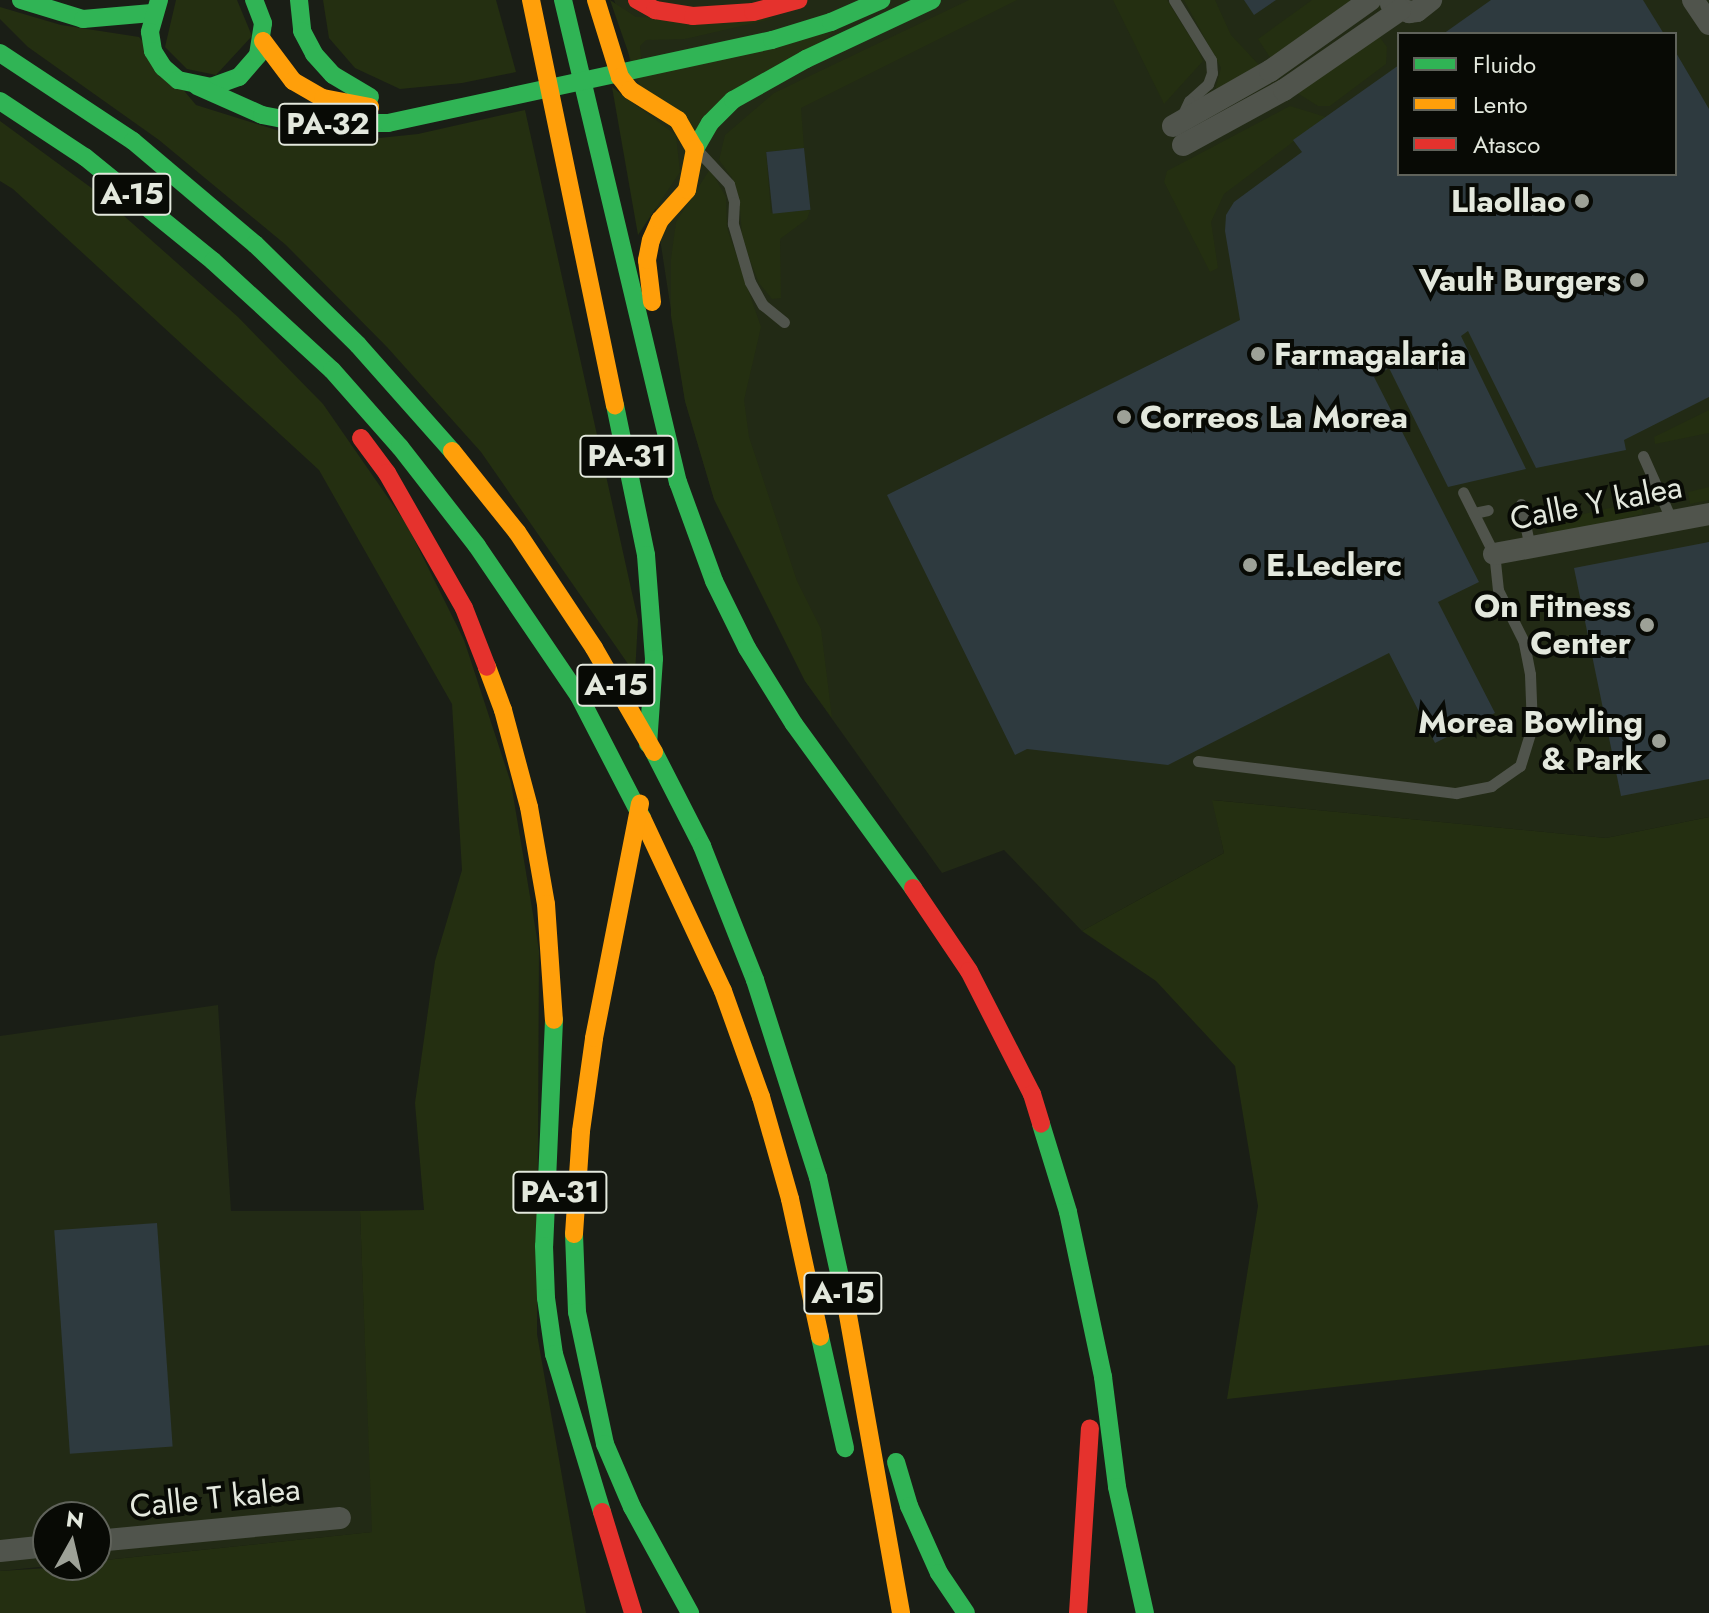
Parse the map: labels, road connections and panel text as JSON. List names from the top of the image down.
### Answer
{
  "streets": {
    "main road": ["PA-32", "A-15", "PA-31"],
    "street": ["Calle Y kalea", "Calle T kalea"]
  },
  "places": [
    "Llaollao",
    "Vault Burgers",
    "Farmagalaria",
    "Correos La Morea",
    "E.Leclerc",
    "On Fitness Center",
    "Morea Bowling & Park"
  ],
  "legend": ["Fluido", "Lento", "Atasco"],
  "north": "top"
}
